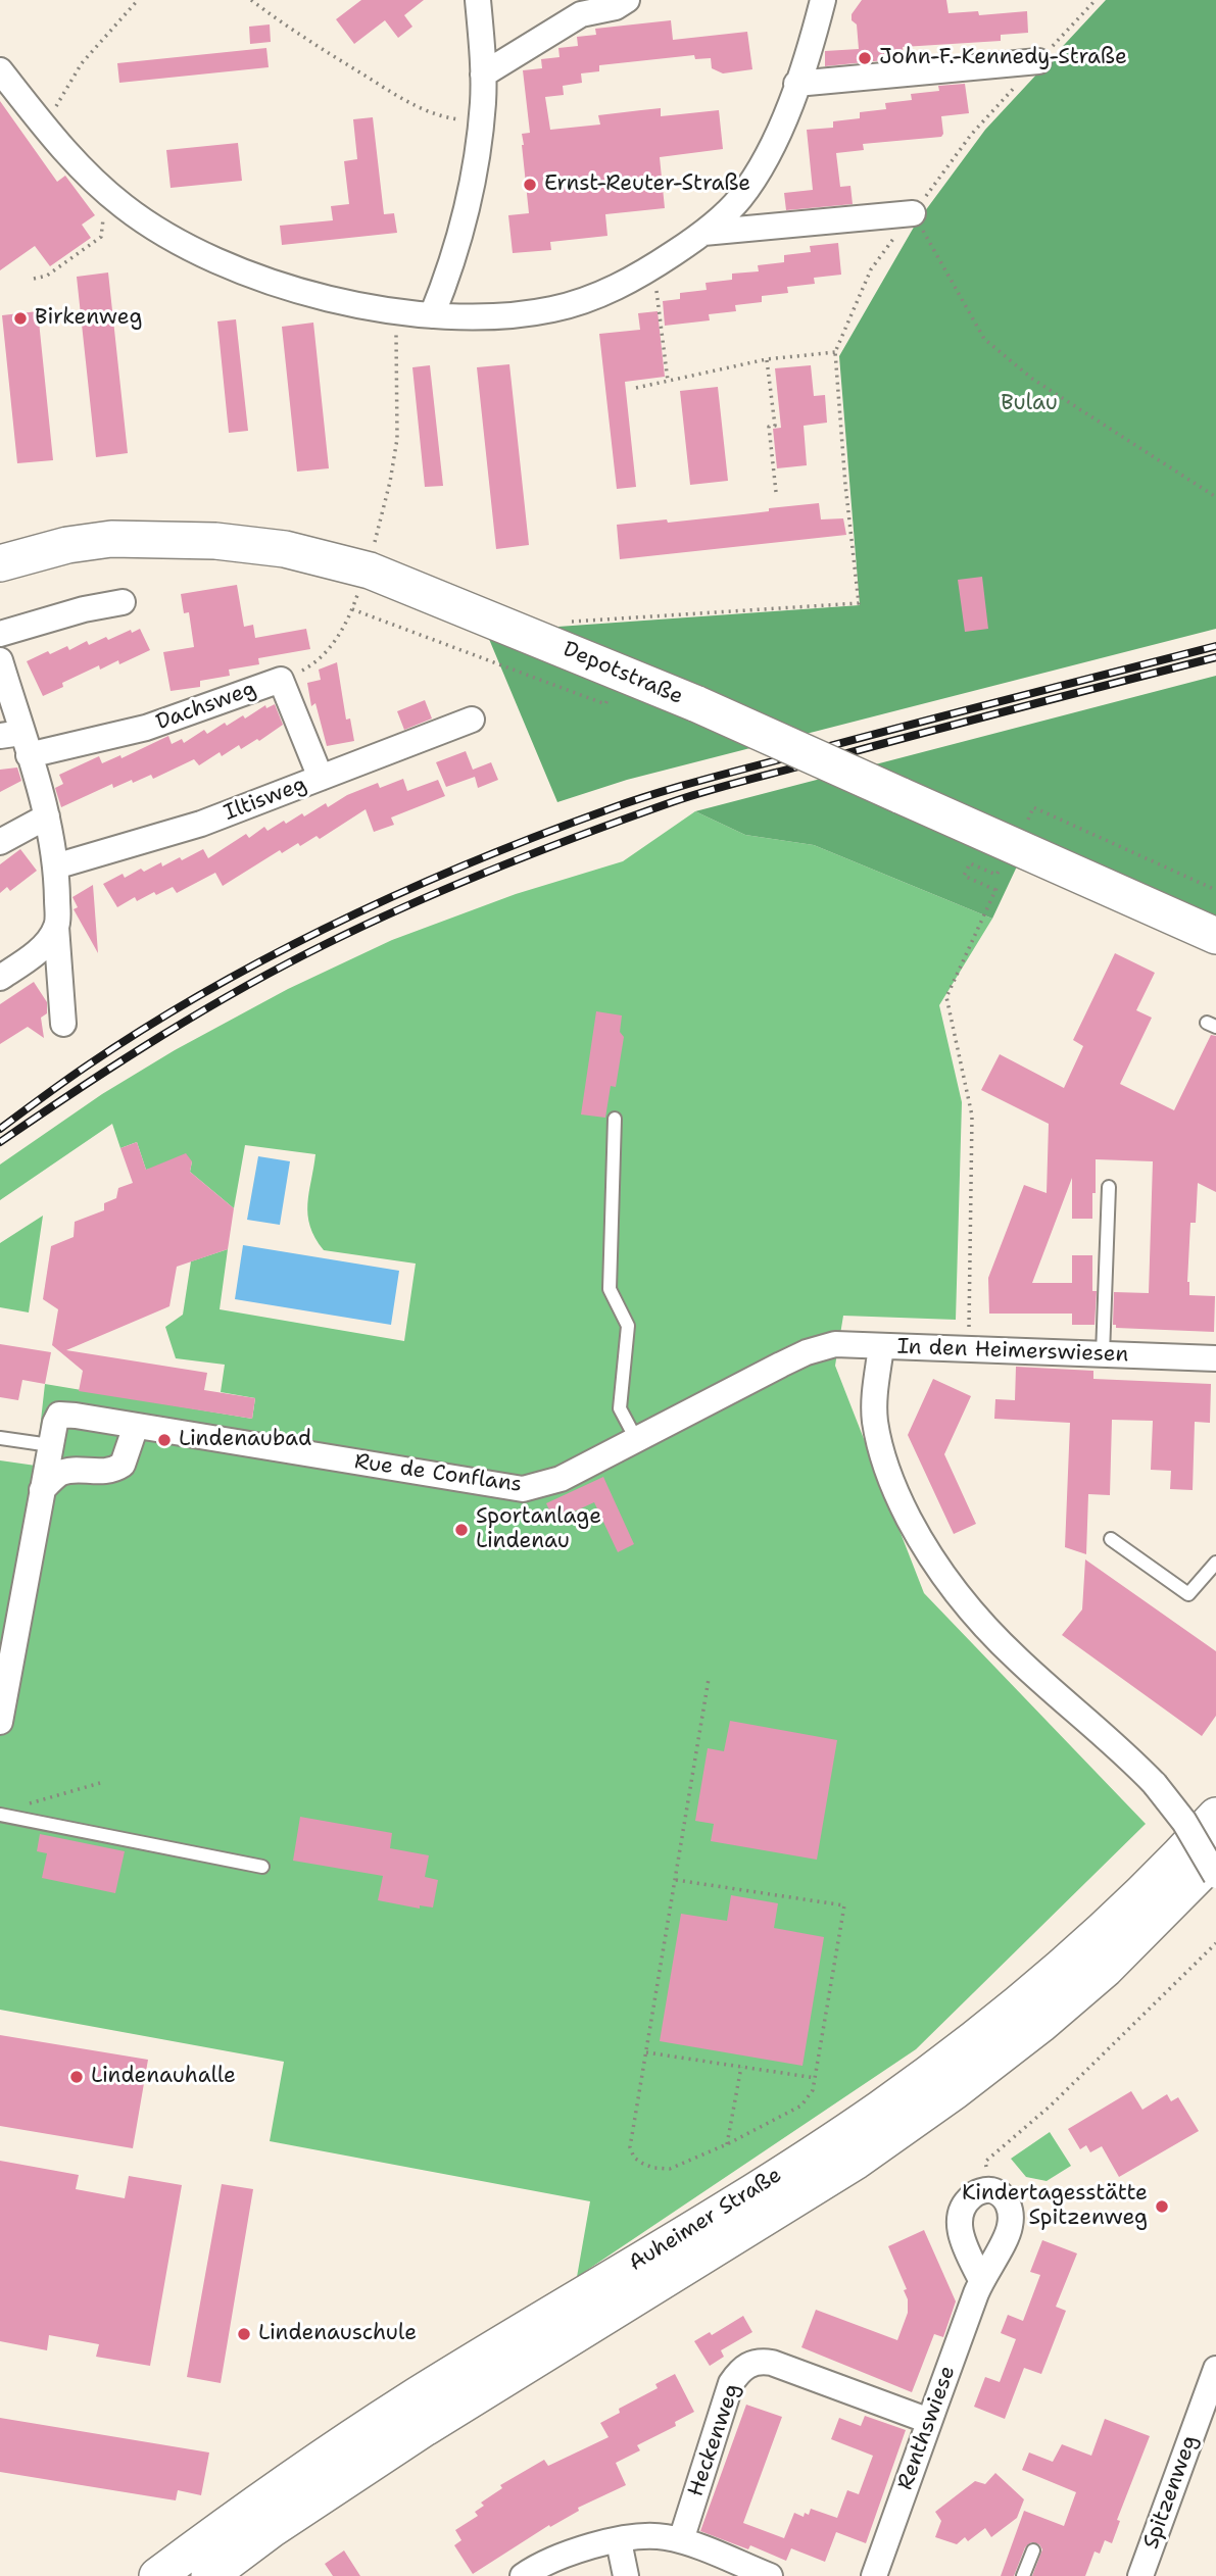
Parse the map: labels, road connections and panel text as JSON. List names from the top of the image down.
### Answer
{
  "streets": {
    "main road": ["Depotstraße", "Auheimer Straße"],
    "street": [
      "Dachsweg",
      "Iltisweg",
      "In den Heimerswiesen",
      "Rue de Conflans",
      "Renthswiese",
      "Heckenweg",
      "Spitzenweg"
    ]
  },
  "crossings": [
    ["Dachsweg", "Iltisweg"],
    ["In den Heimerswiesen", "Rue de Conflans"],
    ["Renthswiese", "Heckenweg"]
  ],
  "parks": ["Bulau"],
  "places": [
    "John-F.-Kennedy-Straße",
    "Ernst-Reuter-Straße",
    "Birkenweg",
    "Lindenaubad",
    "Sportanlage Lindenau",
    "Lindenauhalle",
    "Kindertagesstätte Spitzenweg",
    "Lindenauschule"
  ]
}
